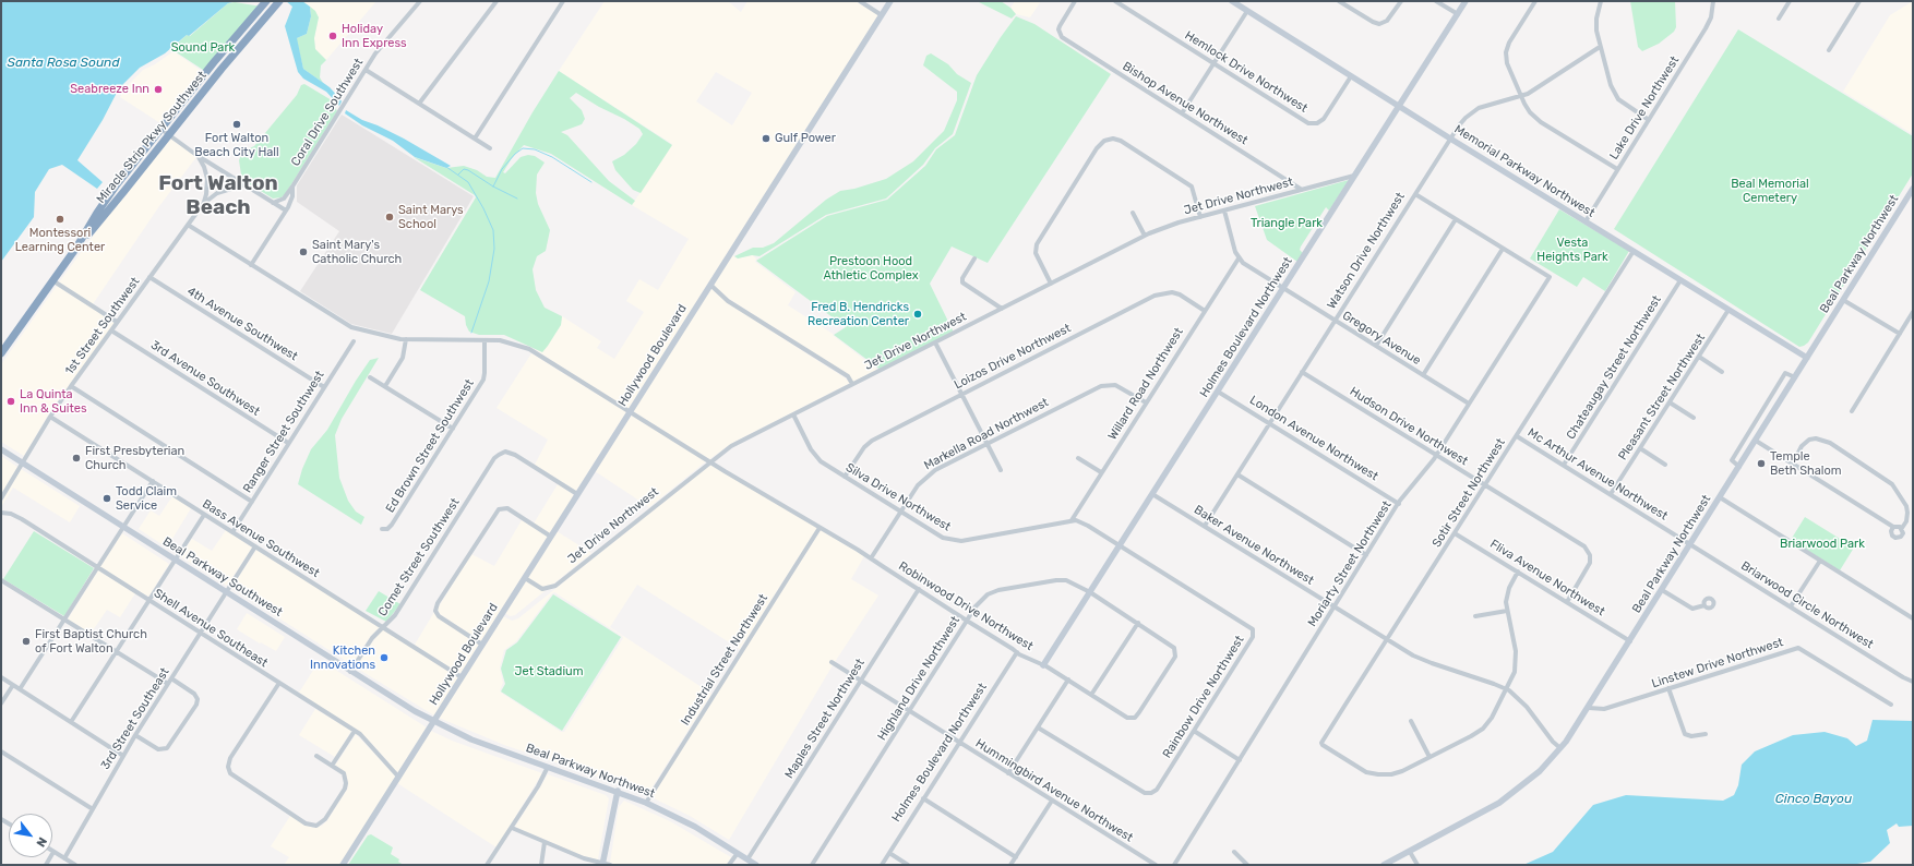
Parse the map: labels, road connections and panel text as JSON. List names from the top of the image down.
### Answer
{
  "streets": {
    "highway": ["Miracle Strip Pkwy Southwest"],
    "street": [
      "Hemlock Drive Northwest",
      "Bishop Avenue Northwest",
      "Lake Drive Northwest",
      "Coral Drive Southwest",
      "Memorial Parkway Northwest",
      "Jet Drive Northwest",
      "Watson Drive Northwest",
      "Beal Parkway Northwest",
      "4th Avenue Southwest",
      "1st Street Southwest",
      "Holmes Boulevard Northwest",
      "Gregory Avenue",
      "Hollywood Boulevard",
      "Loizos Drive Northwest",
      "Chateaugay Street Northwest",
      "3rd Avenue Southwest",
      "Willard Road Northwest",
      "Pleasant Street Northwest",
      "Hudson Drive Northwest",
      "Ranger Street Southwest",
      "Markella Road Northwest",
      "London Avenue Northwest",
      "Ed Brown Street Southwest",
      "Mc Arthur Avenue Northwest",
      "Sotir Street Northwest",
      "Silva Drive Northwest",
      "Bass Avenue Southwest",
      "Baker Avenue Northwest",
      "Comet Street Southwest",
      "Moriarty Street Northwest",
      "Beal Parkway Southwest",
      "Fliva Avenue Northwest",
      "Briarwood Circle Northwest",
      "Robinwood Drive Northwest",
      "Shell Avenue Southeast",
      "Industrial Street Northwest",
      "Linstew Drive Northwest",
      "Highland Drive Northwest",
      "Rainbow Drive Northwest",
      "3rd Street Southeast",
      "Maples Street Northwest",
      "Hummingbird Avenue Northwest"
    ]
  },
  "crossings": [
    ["Hemlock Drive Northwest", "Memorial Parkway Northwest"],
    ["Bishop Avenue Northwest", "Jet Drive Northwest"],
    ["Lake Drive Northwest", "Memorial Parkway Northwest"],
    ["Coral Drive Southwest", "Robinwood Drive Northwest"],
    ["Memorial Parkway Northwest", "Watson Drive Northwest"],
    ["Memorial Parkway Northwest", "Beal Parkway Northwest"],
    ["Memorial Parkway Northwest", "Holmes Boulevard Northwest"],
    ["Memorial Parkway Northwest", "Chateaugay Street Northwest"],
    ["Memorial Parkway Northwest", "Pleasant Street Northwest"],
    ["Memorial Parkway Northwest", "Sotir Street Northwest"],
    ["Jet Drive Northwest", "Holmes Boulevard Northwest"],
    ["Jet Drive Northwest", "Hollywood Boulevard"],
    ["Jet Drive Northwest", "Silva Drive Northwest"],
    ["Jet Drive Northwest", "Robinwood Drive Northwest"],
    ["Watson Drive Northwest", "Gregory Avenue"],
    ["Watson Drive Northwest", "Hudson Drive Northwest"],
    ["Watson Drive Northwest", "London Avenue Northwest"],
    ["Watson Drive Northwest", "Baker Avenue Northwest"],
    ["Beal Parkway Northwest", "Hollywood Boulevard"],
    ["Beal Parkway Northwest", "Mc Arthur Avenue Northwest"],
    ["Beal Parkway Northwest", "Baker Avenue Northwest"],
    ["Beal Parkway Northwest", "Beal Parkway Southwest"],
    ["Beal Parkway Northwest", "Fliva Avenue Northwest"],
    ["Beal Parkway Northwest", "Briarwood Circle Northwest"],
    ["Beal Parkway Northwest", "Industrial Street Northwest"],
    ["Beal Parkway Northwest", "Linstew Drive Northwest"],
    ["Beal Parkway Northwest", "Maples Street Northwest"],
    ["4th Avenue Southwest", "1st Street Southwest"],
    ["4th Avenue Southwest", "Ranger Street Southwest"],
    ["1st Street Southwest", "3rd Avenue Southwest"],
    ["1st Street Southwest", "Bass Avenue Southwest"],
    ["1st Street Southwest", "Beal Parkway Southwest"],
    ["1st Street Southwest", "Robinwood Drive Northwest"],
    ["Holmes Boulevard Northwest", "Gregory Avenue"],
    ["Holmes Boulevard Northwest", "London Avenue Northwest"],
    ["Holmes Boulevard Northwest", "Baker Avenue Northwest"],
    ["Holmes Boulevard Northwest", "Robinwood Drive Northwest"],
    ["Holmes Boulevard Northwest", "Highland Drive Northwest"],
    ["Holmes Boulevard Northwest", "Rainbow Drive Northwest"],
    ["Holmes Boulevard Northwest", "Hummingbird Avenue Northwest"],
    ["Gregory Avenue", "Willard Road Northwest"],
    ["Gregory Avenue", "Moriarty Street Northwest"],
    ["Hollywood Boulevard", "Bass Avenue Southwest"],
    ["Hollywood Boulevard", "Comet Street Southwest"],
    ["Hollywood Boulevard", "Beal Parkway Southwest"],
    ["Hollywood Boulevard", "Robinwood Drive Northwest"],
    ["Hollywood Boulevard", "Shell Avenue Southeast"],
    ["Loizos Drive Northwest", "Willard Road Northwest"],
    ["Loizos Drive Northwest", "Silva Drive Northwest"],
    ["Chateaugay Street Northwest", "Mc Arthur Avenue Northwest"],
    ["3rd Avenue Southwest", "Ranger Street Southwest"],
    ["Willard Road Northwest", "Markella Road Northwest"],
    ["Willard Road Northwest", "Silva Drive Northwest"],
    ["Pleasant Street Northwest", "Mc Arthur Avenue Northwest"],
    ["Hudson Drive Northwest", "Sotir Street Northwest"],
    ["Hudson Drive Northwest", "Moriarty Street Northwest"],
    ["Hudson Drive Northwest", "Fliva Avenue Northwest"],
    ["Ranger Street Southwest", "Bass Avenue Southwest"],
    ["Markella Road Northwest", "Silva Drive Northwest"],
    ["Markella Road Northwest", "Robinwood Drive Northwest"],
    ["London Avenue Northwest", "Moriarty Street Northwest"],
    ["Ed Brown Street Southwest", "Robinwood Drive Northwest"],
    ["Mc Arthur Avenue Northwest", "Sotir Street Northwest"],
    ["Mc Arthur Avenue Northwest", "Briarwood Circle Northwest"],
    ["Sotir Street Northwest", "Baker Avenue Northwest"],
    ["Sotir Street Northwest", "Fliva Avenue Northwest"],
    ["Bass Avenue Southwest", "Comet Street Southwest"],
    ["Bass Avenue Southwest", "3rd Street Southeast"],
    ["Baker Avenue Northwest", "Moriarty Street Northwest"],
    ["Comet Street Southwest", "Beal Parkway Southwest"],
    ["Beal Parkway Southwest", "3rd Street Southeast"],
    ["Robinwood Drive Northwest", "Industrial Street Northwest"],
    ["Robinwood Drive Northwest", "Highland Drive Northwest"],
    ["Robinwood Drive Northwest", "Maples Street Northwest"],
    ["Shell Avenue Southeast", "3rd Street Southeast"],
    ["Highland Drive Northwest", "Hummingbird Avenue Northwest"],
    ["Maples Street Northwest", "Hummingbird Avenue Northwest"]
  ],
  "districts": ["Fort Walton Beach"],
  "water": ["Santa Rosa Sound", "Cinco Bayou"],
  "parks": [
    "Sound Park",
    "Beal Memorial Cemetery",
    "Triangle Park",
    "Vesta Heights Park",
    "Prestoon Hood Athletic Complex",
    "Briarwood Park",
    "Jet Stadium"
  ],
  "places": [
    "Holiday Inn Express",
    "Seabreeze Inn",
    "Fort Walton Beach City Hall",
    "Gulf Power",
    "Saint Marys School",
    "Montessori Learning Center",
    "Saint Mary's Catholic Church",
    "Fred B. Hendricks Recreation Center",
    "La Quinta Inn & Suites",
    "First Presbyterian Church",
    "Temple Beth Shalom",
    "Todd Claim Service",
    "First Baptist Church of Fort Walton",
    "Kitchen Innovations"
  ],
  "north": "bottom right"
}
